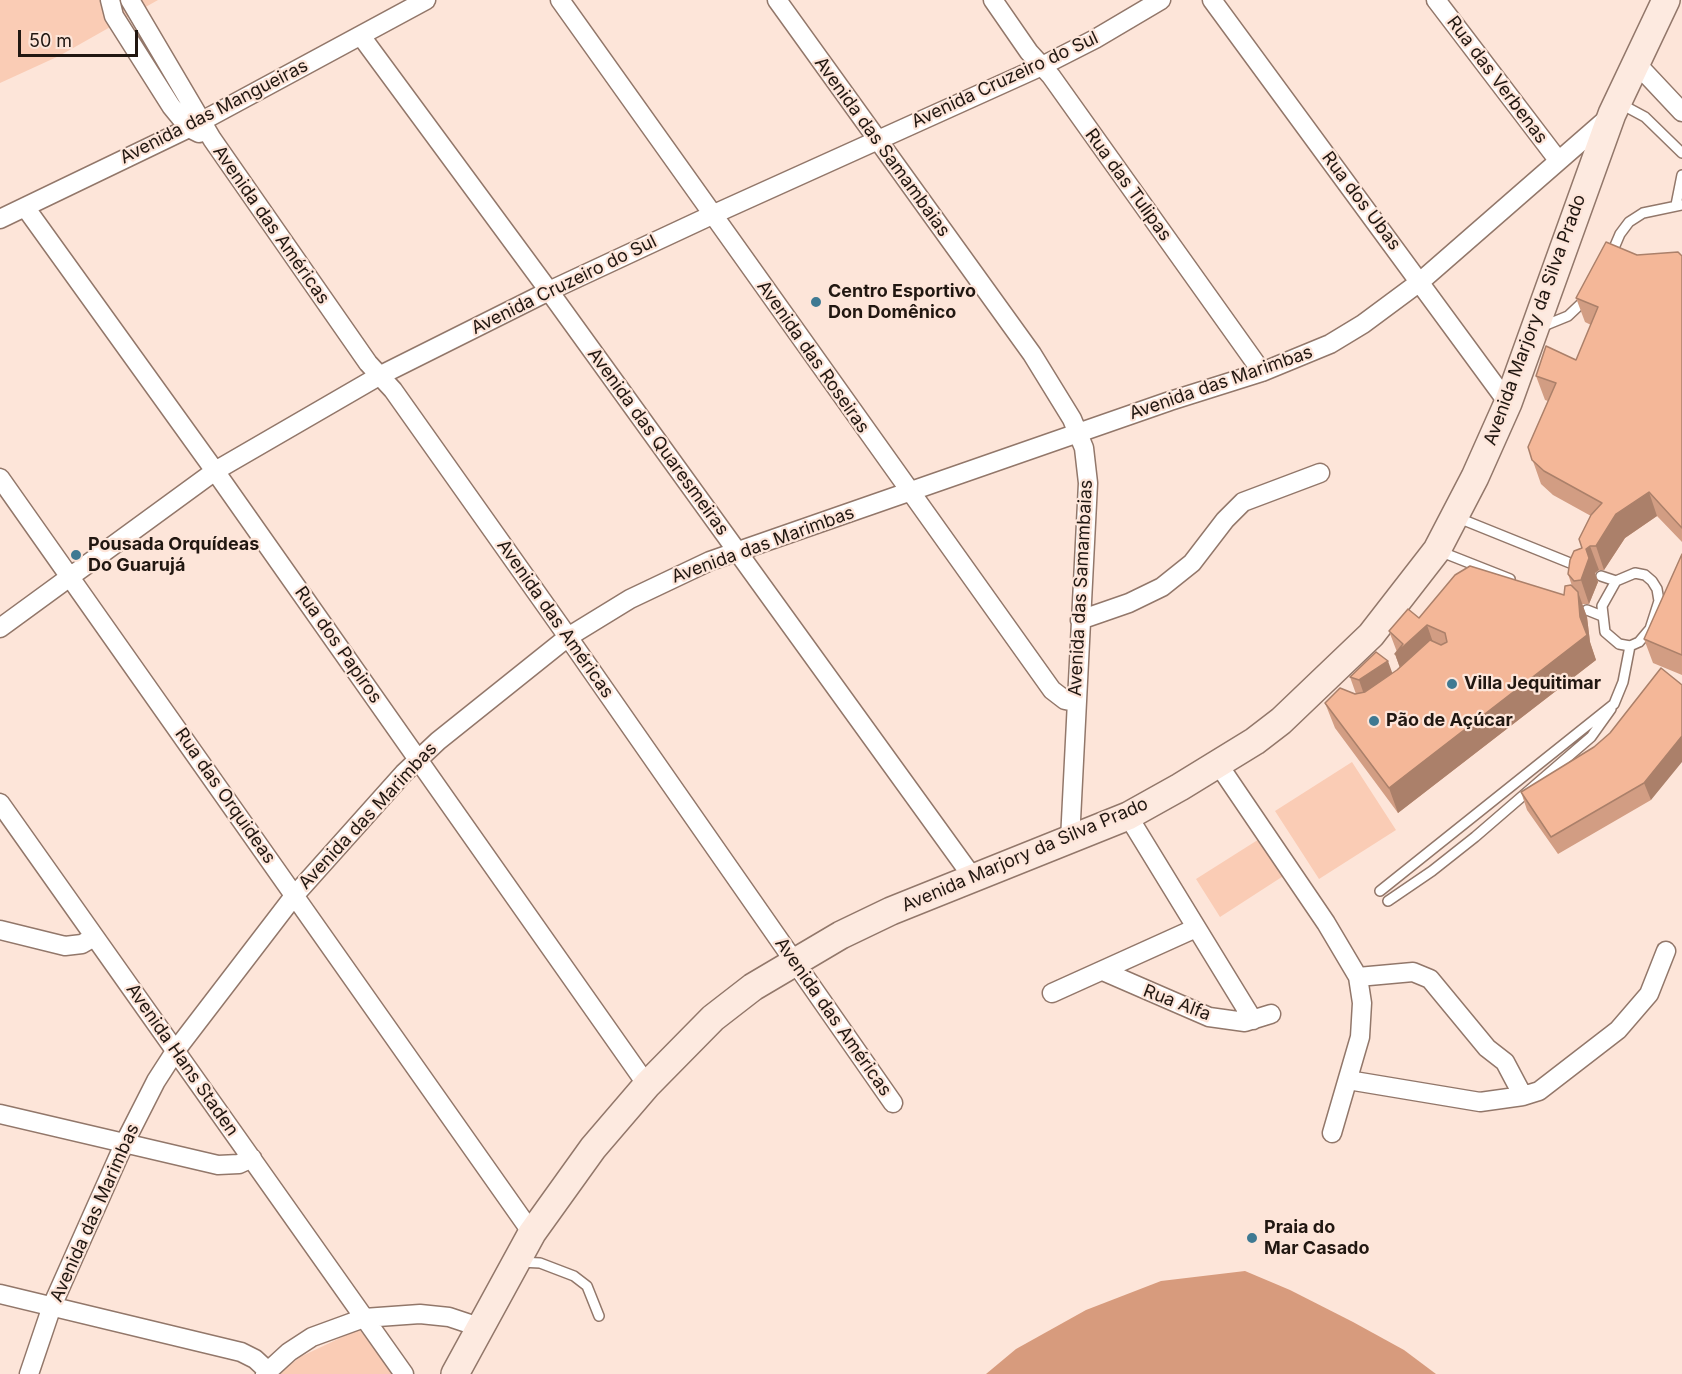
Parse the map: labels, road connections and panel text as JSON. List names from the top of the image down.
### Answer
{
  "streets": {
    "main road": ["Avenida Marjory da Silva Prado"],
    "street": [
      "Avenida Cruzeiro do Sul",
      "Rua das Verbenas",
      "Avenida das Mangueiras",
      "Avenida das Samambaias",
      "Rua das Tulipas",
      "Rua dos Ubas",
      "Avenida das Américas",
      "Avenida das Roseiras",
      "Avenida das Marimbas",
      "Avenida das Quaresmeiras",
      "Rua dos Papiros",
      "Rua das Orquideas",
      "Rua Alfa",
      "Avenida Hans Staden"
    ]
  },
  "crossings": [
    ["Avenida Cruzeiro do Sul", "Avenida das Samambaias"],
    ["Avenida Cruzeiro do Sul", "Rua das Tulipas"],
    ["Avenida Cruzeiro do Sul", "Avenida das Américas"],
    ["Avenida Cruzeiro do Sul", "Avenida das Roseiras"],
    ["Avenida Cruzeiro do Sul", "Avenida das Quaresmeiras"],
    ["Avenida Cruzeiro do Sul", "Rua dos Papiros"],
    ["Avenida Cruzeiro do Sul", "Rua das Orquideas"],
    ["Rua das Verbenas", "Avenida das Marimbas"],
    ["Avenida das Mangueiras", "Avenida das Américas"],
    ["Avenida das Mangueiras", "Avenida das Quaresmeiras"],
    ["Avenida das Mangueiras", "Rua dos Papiros"],
    ["Avenida das Samambaias", "Avenida Marjory da Silva Prado"],
    ["Avenida das Samambaias", "Avenida das Roseiras"],
    ["Avenida das Samambaias", "Avenida das Marimbas"],
    ["Rua das Tulipas", "Avenida das Marimbas"],
    ["Rua dos Ubas", "Avenida Marjory da Silva Prado"],
    ["Rua dos Ubas", "Avenida das Marimbas"],
    ["Avenida das Américas", "Avenida Marjory da Silva Prado"],
    ["Avenida das Américas", "Avenida das Marimbas"],
    ["Avenida Marjory da Silva Prado", "Avenida das Marimbas"],
    ["Avenida Marjory da Silva Prado", "Avenida das Quaresmeiras"],
    ["Avenida Marjory da Silva Prado", "Rua dos Papiros"],
    ["Avenida Marjory da Silva Prado", "Rua das Orquideas"],
    ["Avenida Marjory da Silva Prado", "Rua Alfa"],
    ["Avenida das Roseiras", "Avenida das Marimbas"],
    ["Avenida das Marimbas", "Avenida das Quaresmeiras"],
    ["Avenida das Marimbas", "Rua dos Papiros"],
    ["Avenida das Marimbas", "Rua das Orquideas"],
    ["Avenida das Marimbas", "Avenida Hans Staden"]
  ],
  "places": [
    "Centro Esportivo Don Domênico",
    "Pousada Orquídeas Do Guarujá",
    "Villa Jequitimar",
    "Pão de Açúcar",
    "Praia do Mar Casado"
  ],
  "scale_bar": "50 m"
}
